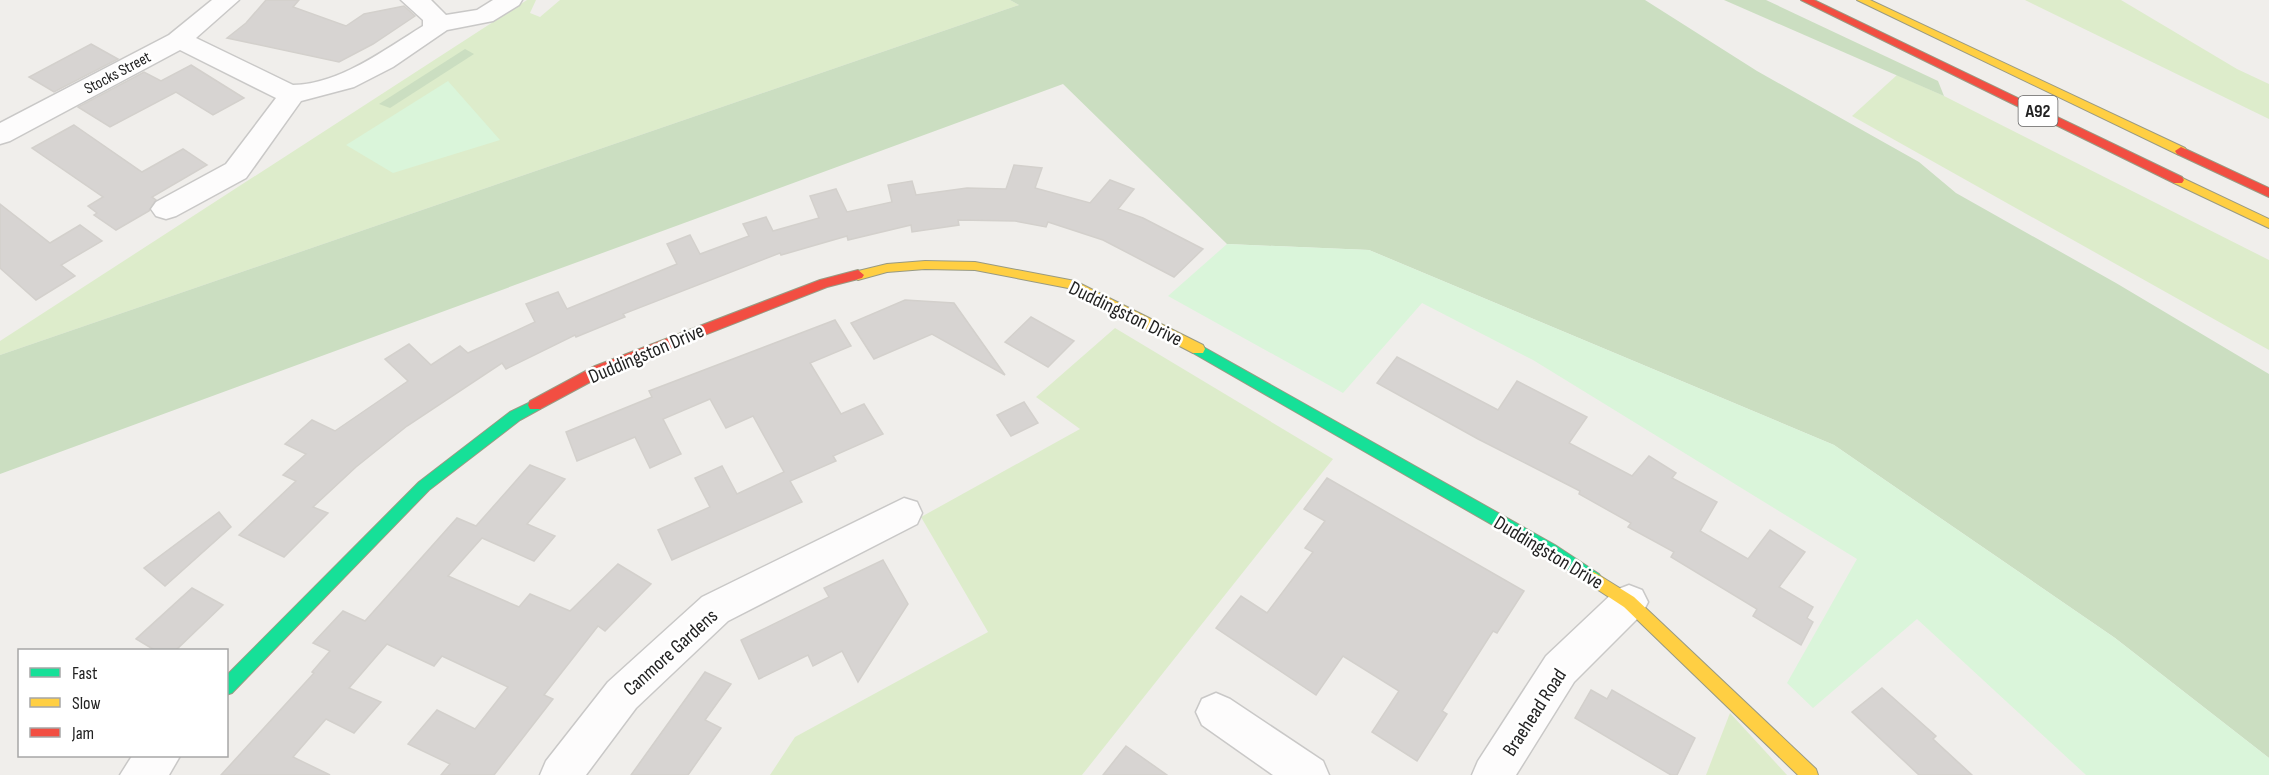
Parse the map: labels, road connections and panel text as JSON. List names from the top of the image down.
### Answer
{
  "streets": {
    "main road": ["A92", "Duddingston Drive"],
    "street": ["Stocks Street", "Canmore Gardens", "Braehead Road"]
  },
  "crossings": [
    ["Duddingston Drive", "Braehead Road"]
  ],
  "legend": ["Fast", "Slow", "Jam"]
}
